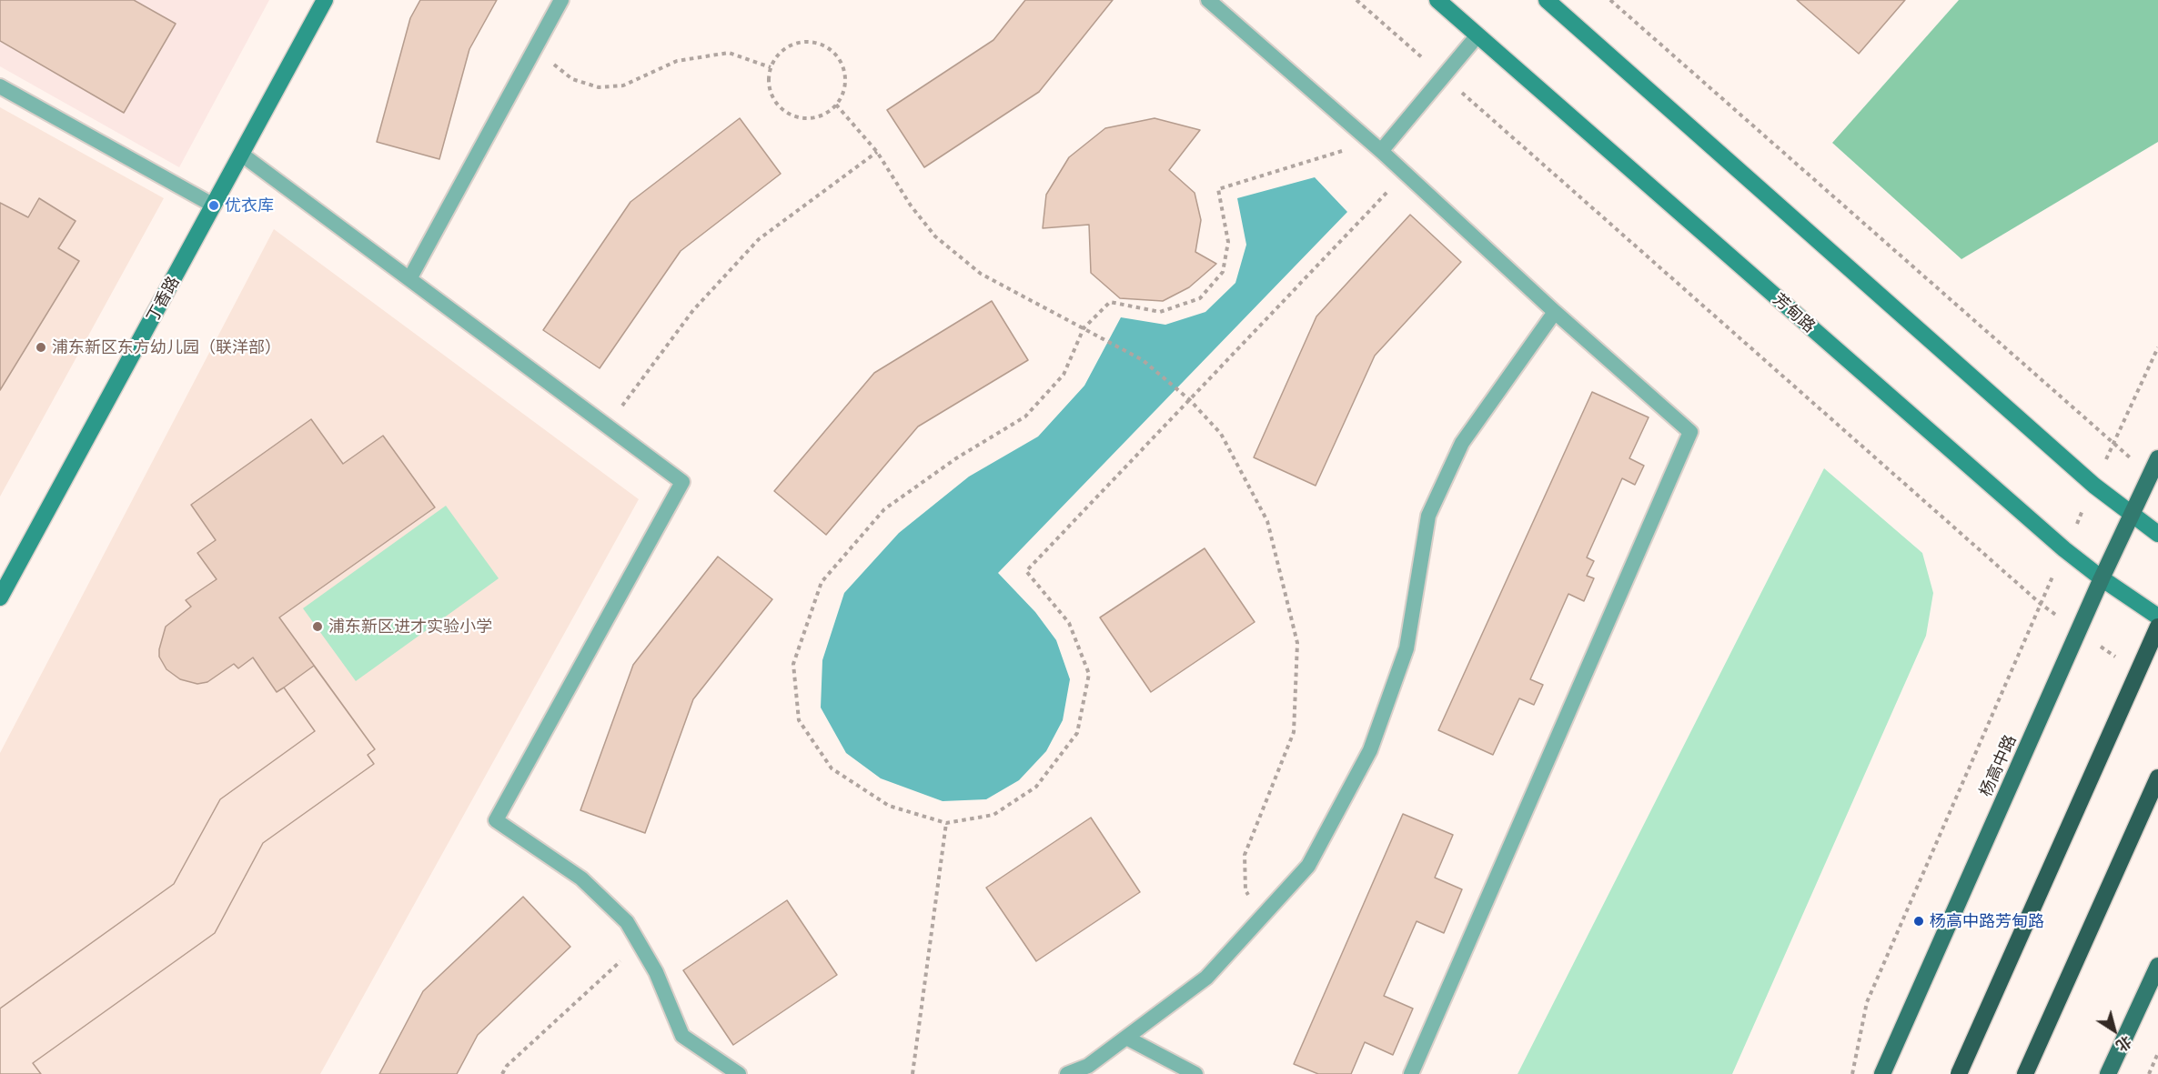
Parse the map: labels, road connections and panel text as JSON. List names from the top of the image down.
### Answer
{
  "streets": {
    "main road": ["丁香路", "芳甸路", "杨高中路"]
  },
  "crossings": [
    ["芳甸路", "杨高中路"]
  ],
  "places": [
    "优衣库",
    "浦东新区东方幼儿园（联洋部）",
    "浦东新区进才实验小学",
    "杨高中路芳甸路"
  ],
  "north": "bottom right"
}
